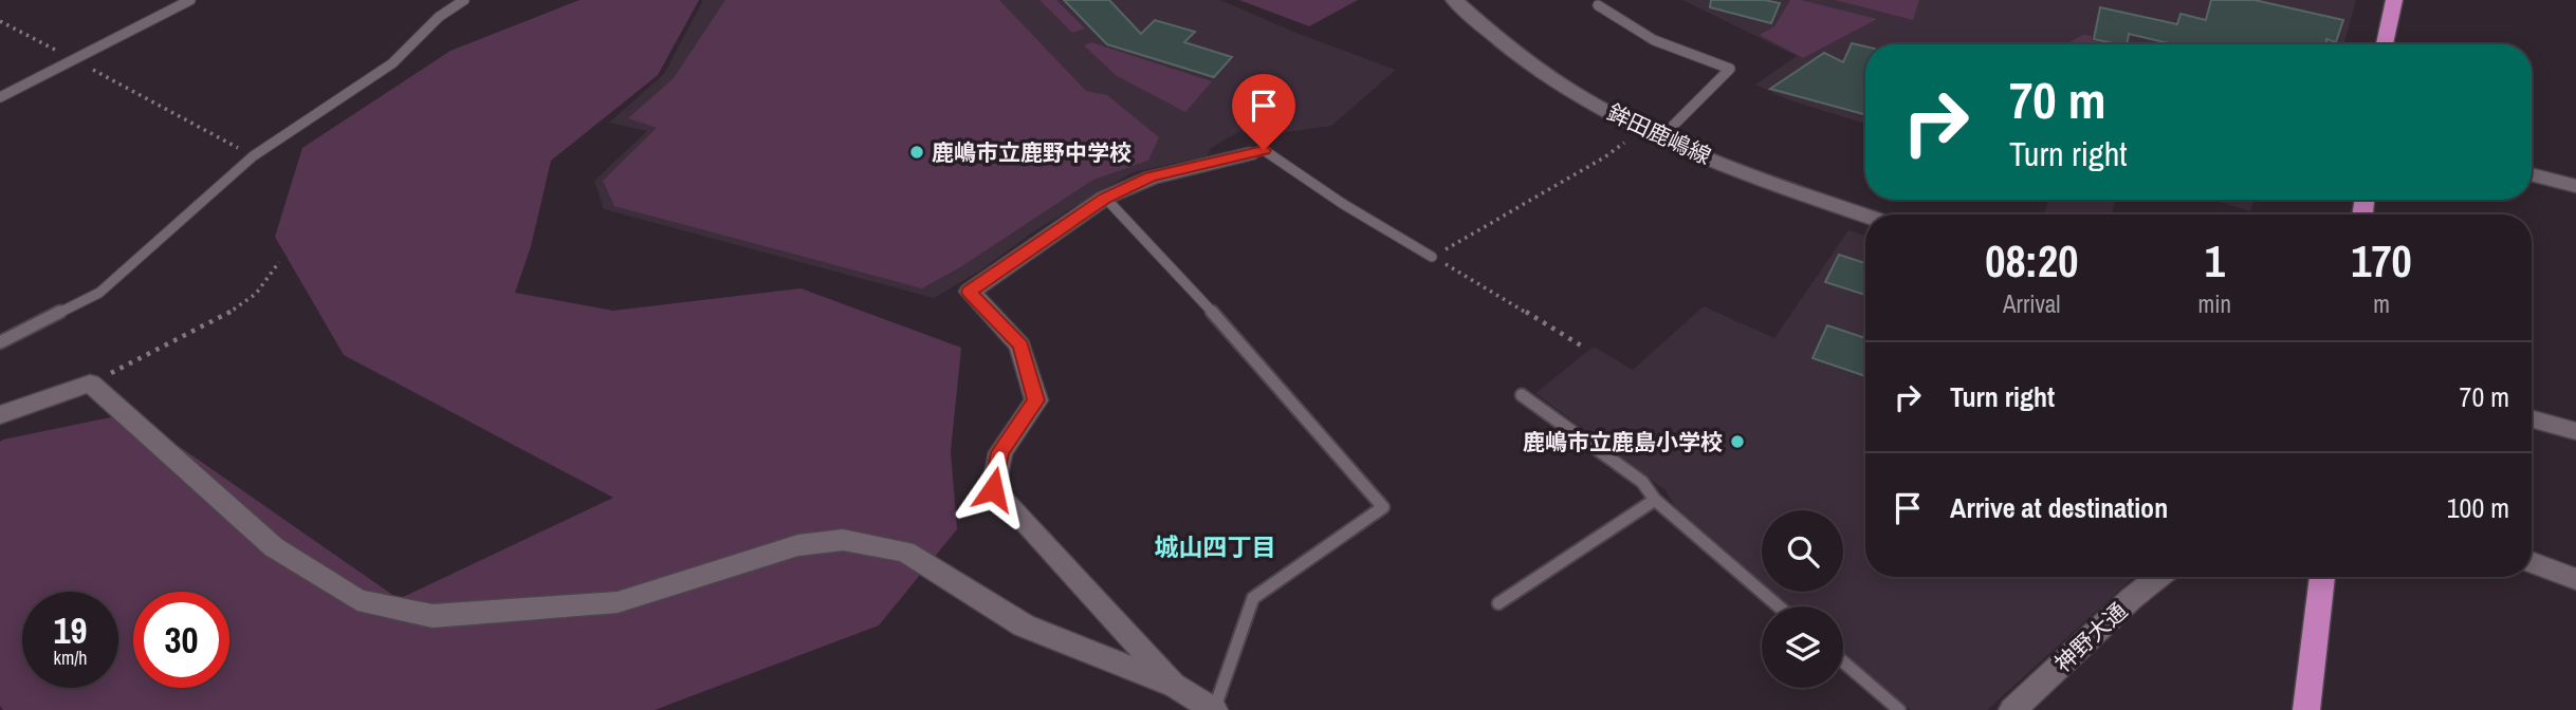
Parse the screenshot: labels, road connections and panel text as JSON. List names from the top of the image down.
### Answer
{
  "streets": {
    "street": ["鉾田鹿嶋線", "神野大通"]
  },
  "districts": ["城山四丁目"],
  "places": ["鹿嶋市立鹿野中学校", "鹿嶋市立鹿島小学校"],
  "page": {
    "turn": ["70 m", "Turn right"],
    "eta": [
      "08:20",
      "Arrival",
      "1",
      "min",
      "170",
      "m"
    ],
    "list": [
      {
        "name": "Turn right",
        "value": "70 m"
      },
      {
        "name": "Arrive at destination",
        "value": "100 m"
      }
    ],
    "speed": "19 km/h",
    "limit": "30"
  }
}
